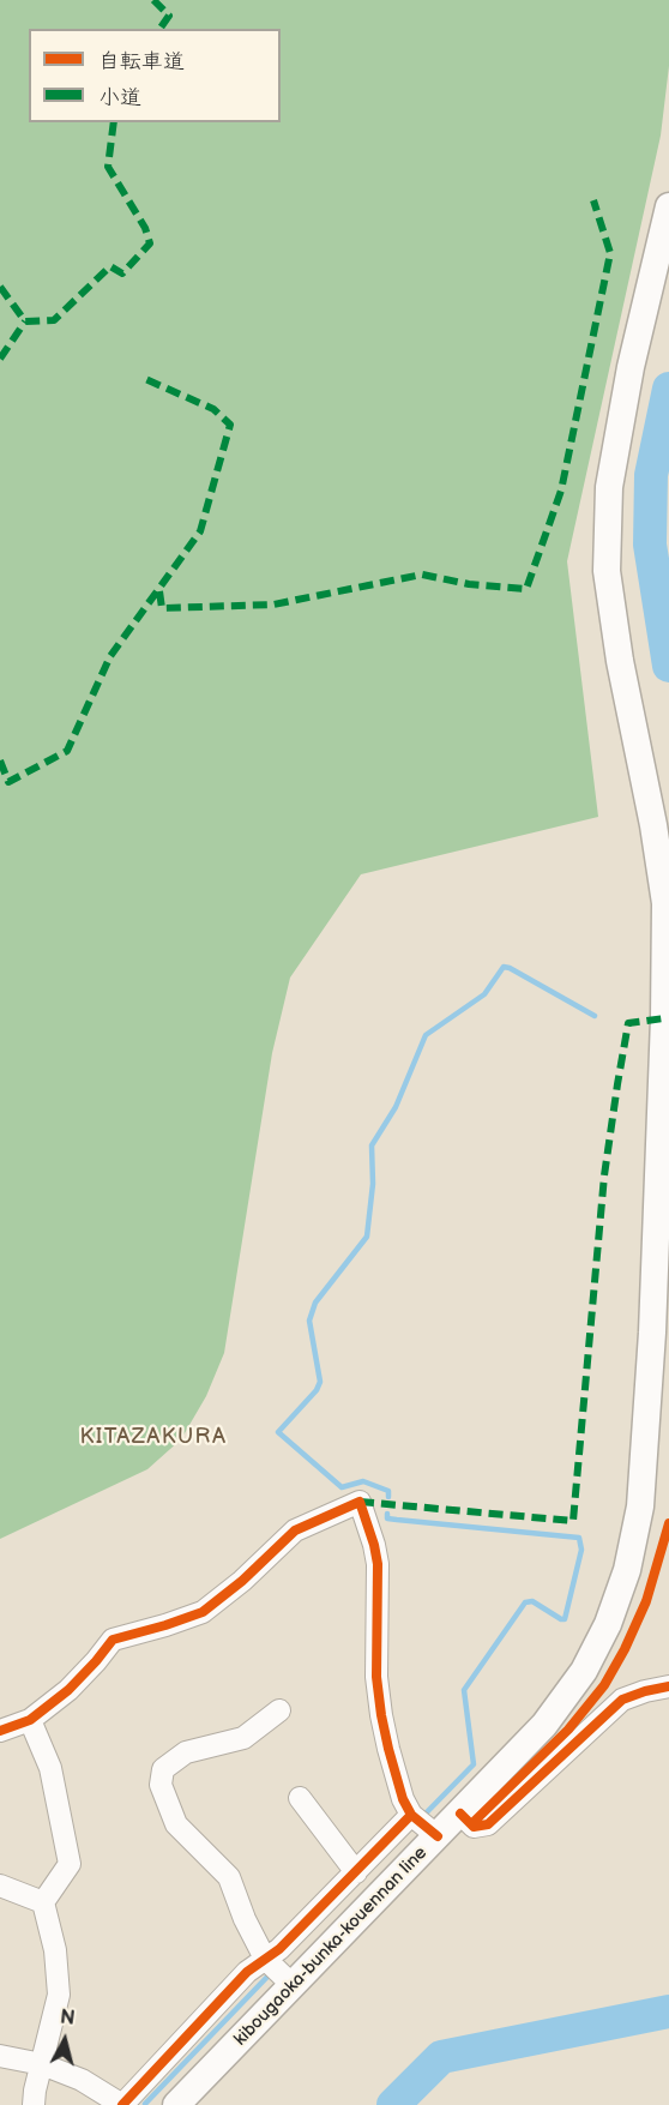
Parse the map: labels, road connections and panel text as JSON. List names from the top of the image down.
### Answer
{
  "streets": {
    "main road": ["kibougaoka-bunka-kouennan line"]
  },
  "districts": ["KITAZAKURA"],
  "legend": ["自転車道", "小道"],
  "north": "top"
}
